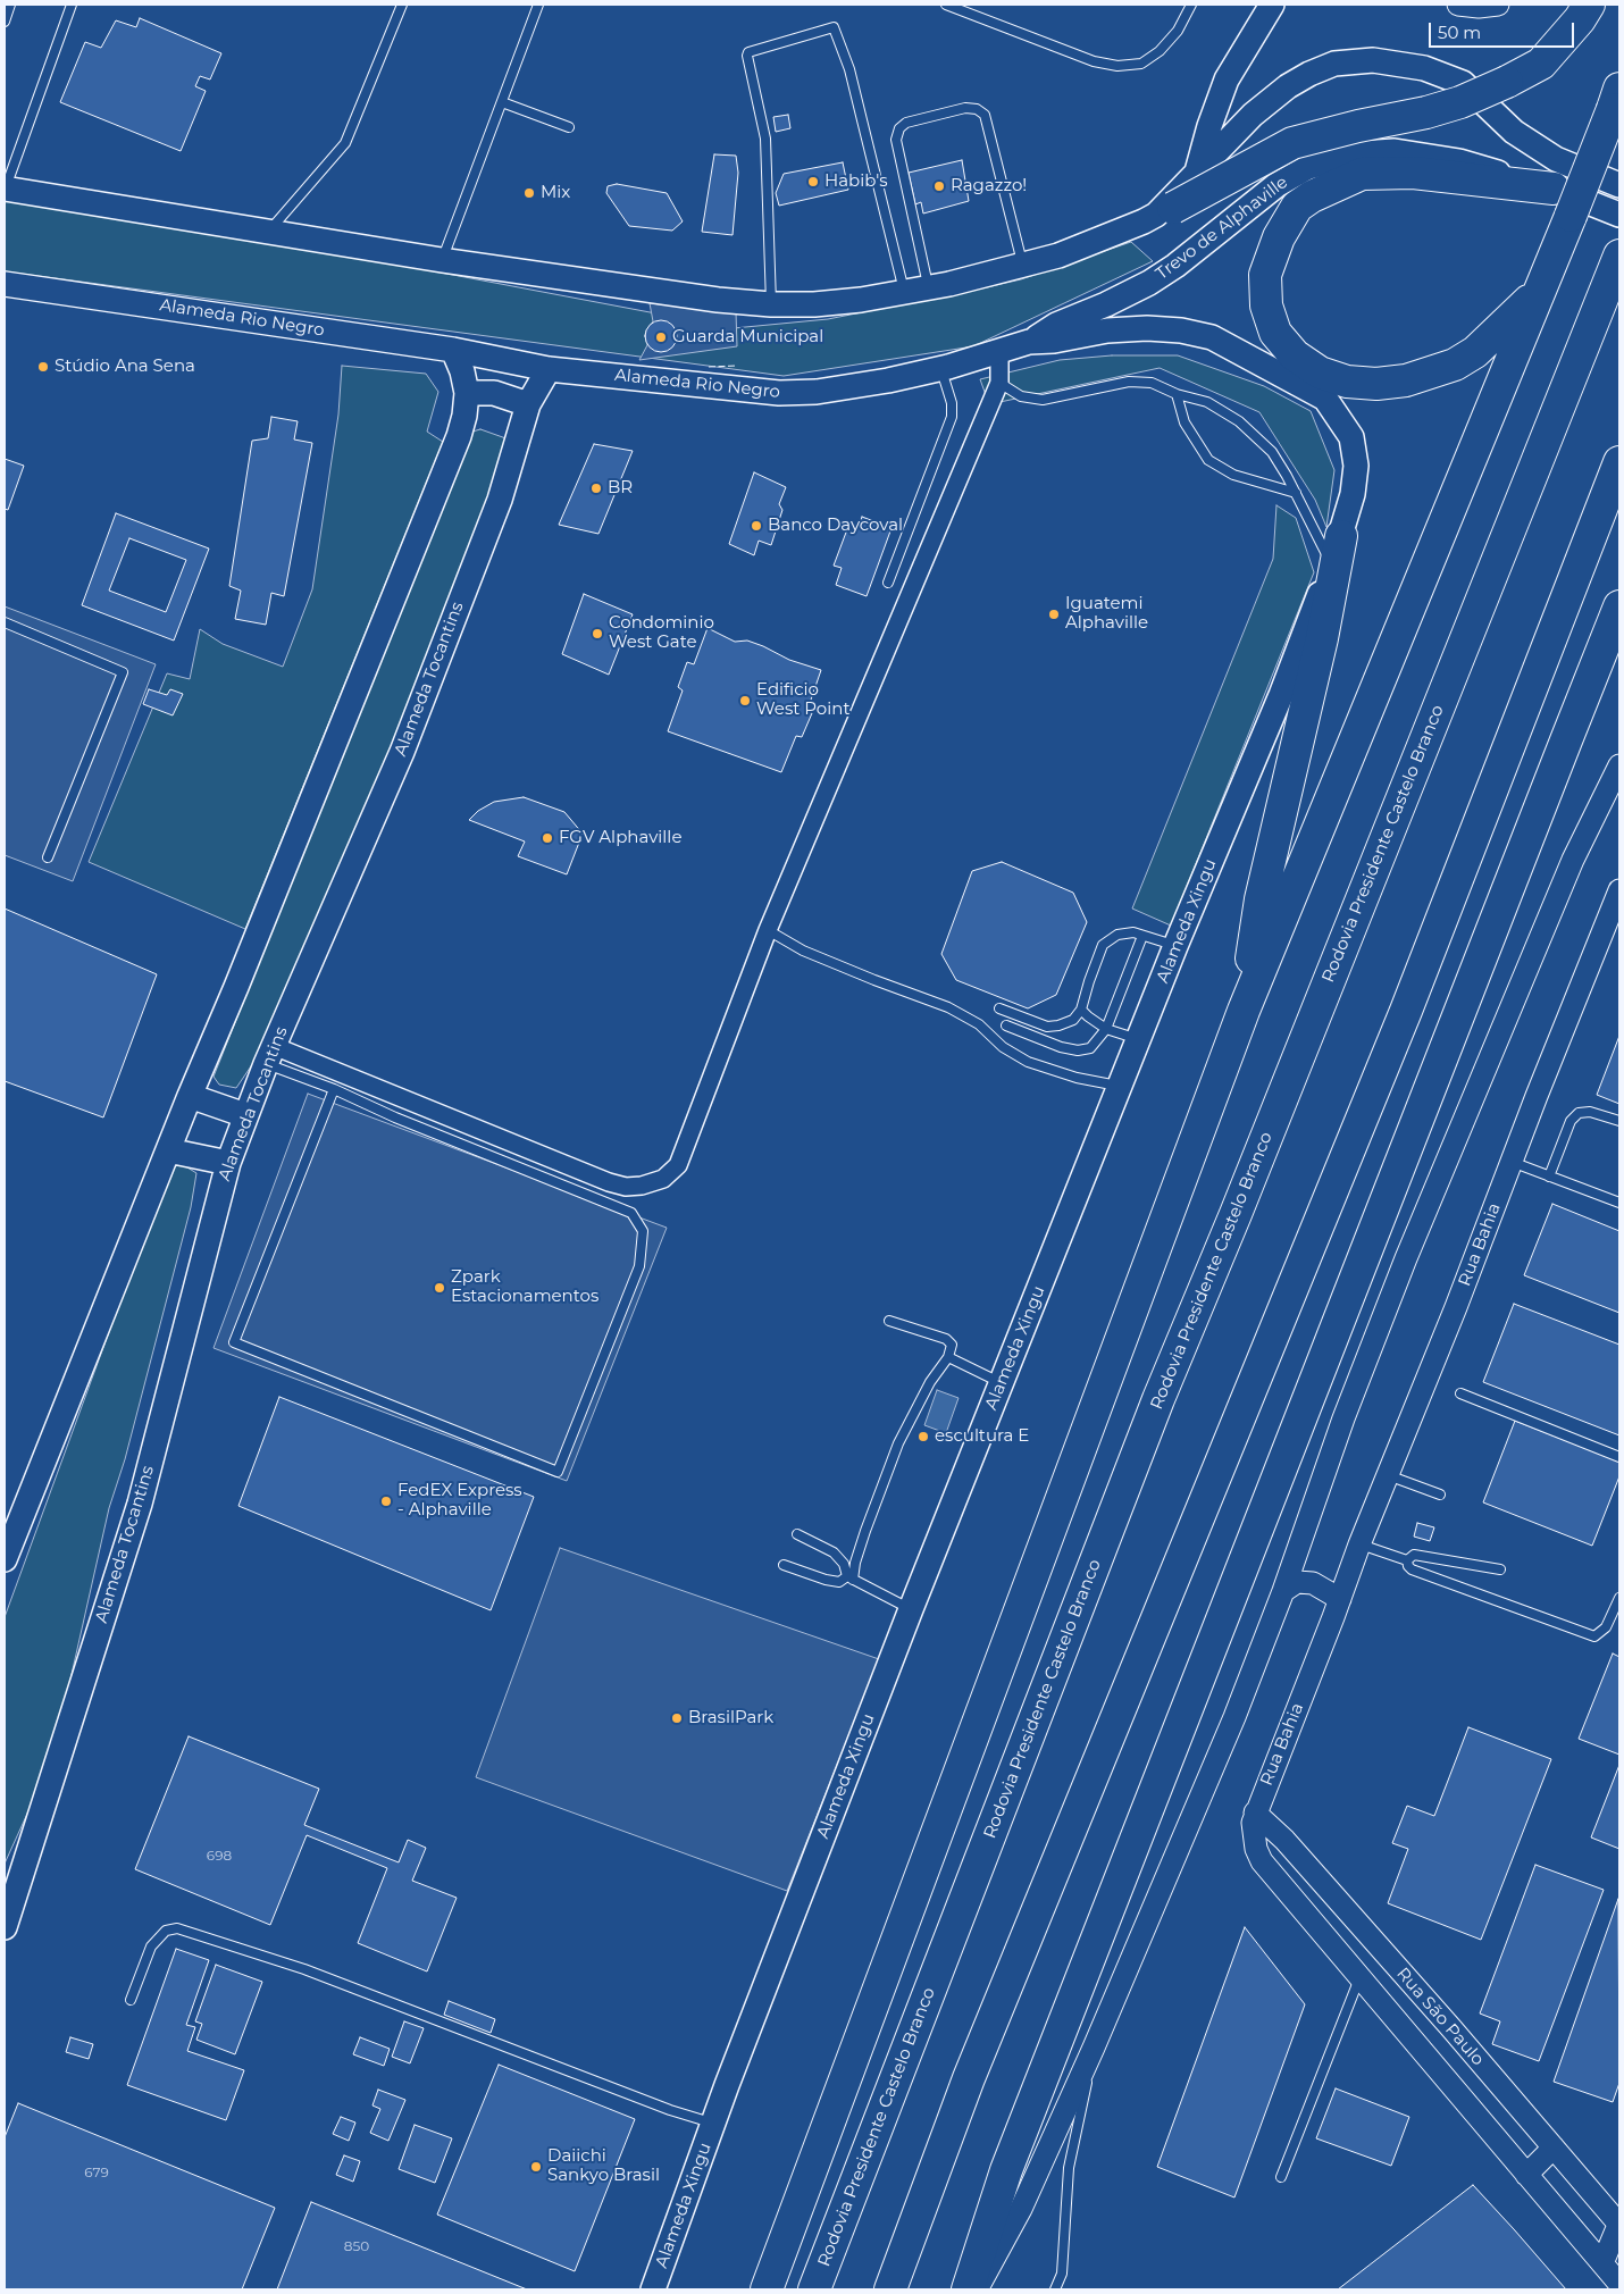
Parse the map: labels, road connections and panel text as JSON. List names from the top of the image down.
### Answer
{
  "streets": {
    "highway": ["Rodovia Presidente Castelo Branco"],
    "main road": [
      "Trevo de Alphaville",
      "Alameda Rio Negro",
      "Alameda Tocantins",
      "Alameda Xingu"
    ],
    "street": ["Rua Bahia", "Rua São Paulo"]
  },
  "crossings": [
    ["Trevo de Alphaville", "Alameda Rio Negro"],
    ["Alameda Rio Negro", "Alameda Tocantins"],
    ["Alameda Rio Negro", "Alameda Xingu"],
    ["Rua Bahia", "Rua São Paulo"]
  ],
  "places": [
    "Habib's",
    "Ragazzo!",
    "Mix",
    "Guarda Municipal",
    "Stúdio Ana Sena",
    "BR",
    "Banco Daycoval",
    "Iguatemi Alphaville",
    "Condominio West Gate",
    "Edificio West Point",
    "FGV Alphaville",
    "Zpark Estacionamentos",
    "escultura E",
    "FedEX Express - Alphaville",
    "BrasilPark",
    "Daiichi Sankyo Brasil"
  ],
  "house_numbers": ["698", "679", "850"],
  "scale_bar": "50 m"
}
